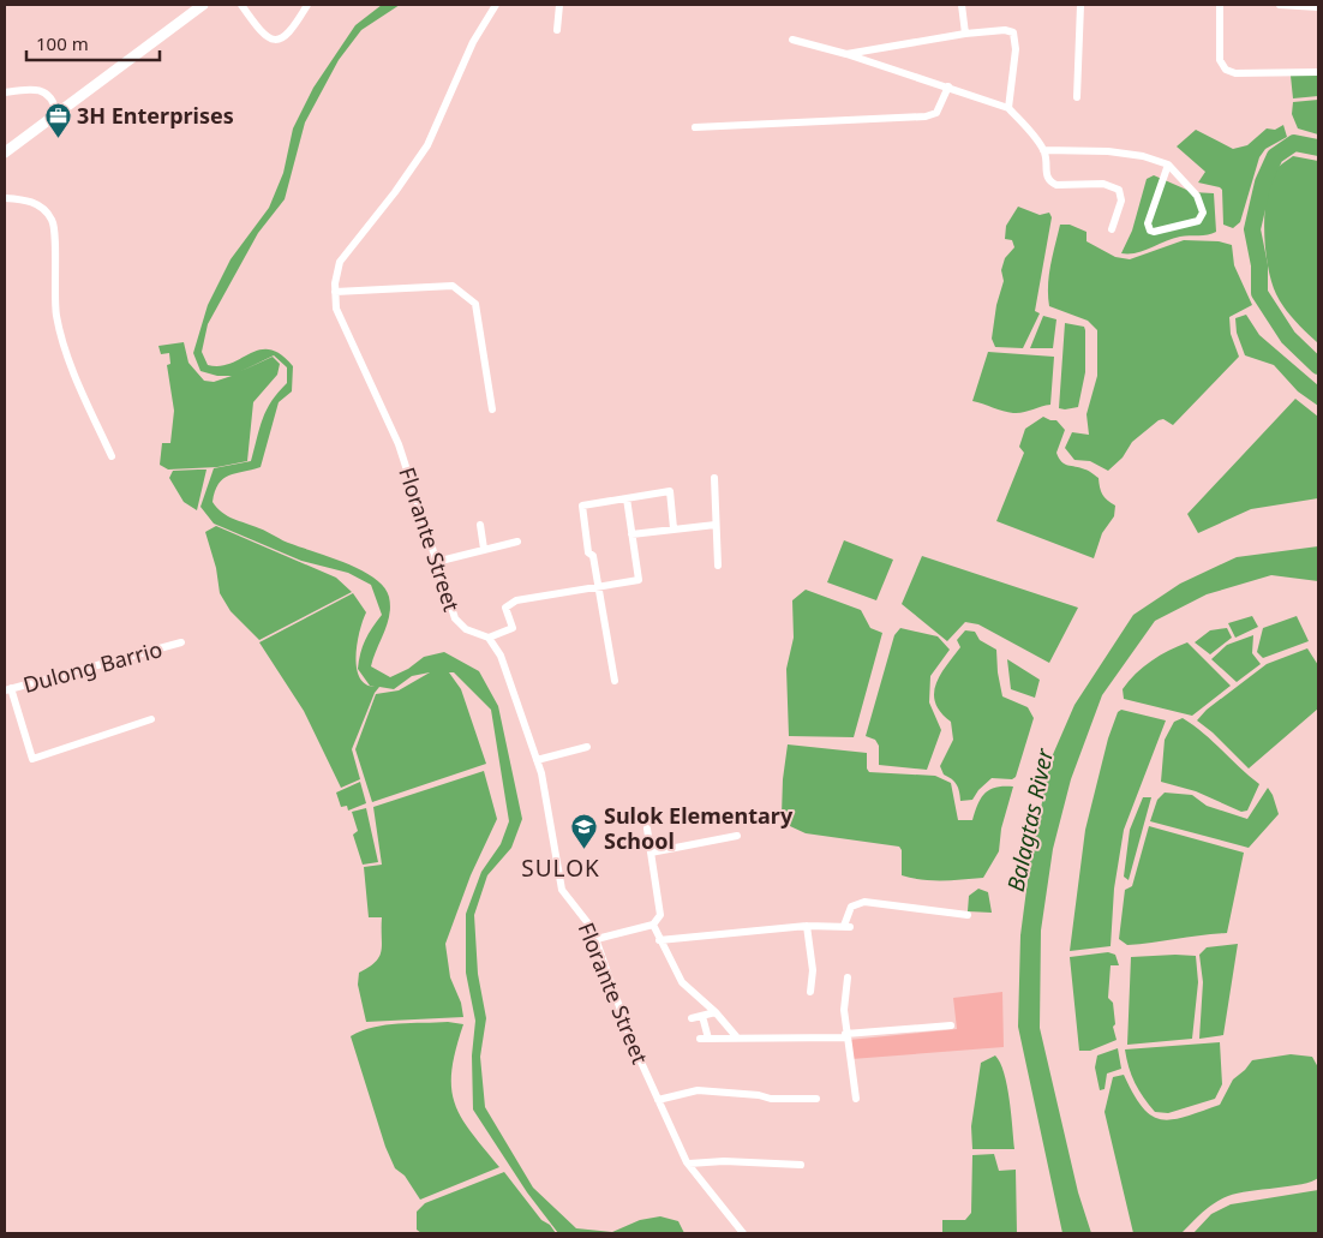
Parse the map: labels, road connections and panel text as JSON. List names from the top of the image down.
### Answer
{
  "streets": {
    "street": ["Florante Street", "Dulong Barrio"]
  },
  "districts": ["SULOK"],
  "water": ["Balagtas River"],
  "places": {
    "office": ["3H Enterprises"],
    "school or university": ["Sulok Elementary School"]
  },
  "scale_bar": "100 m"
}
